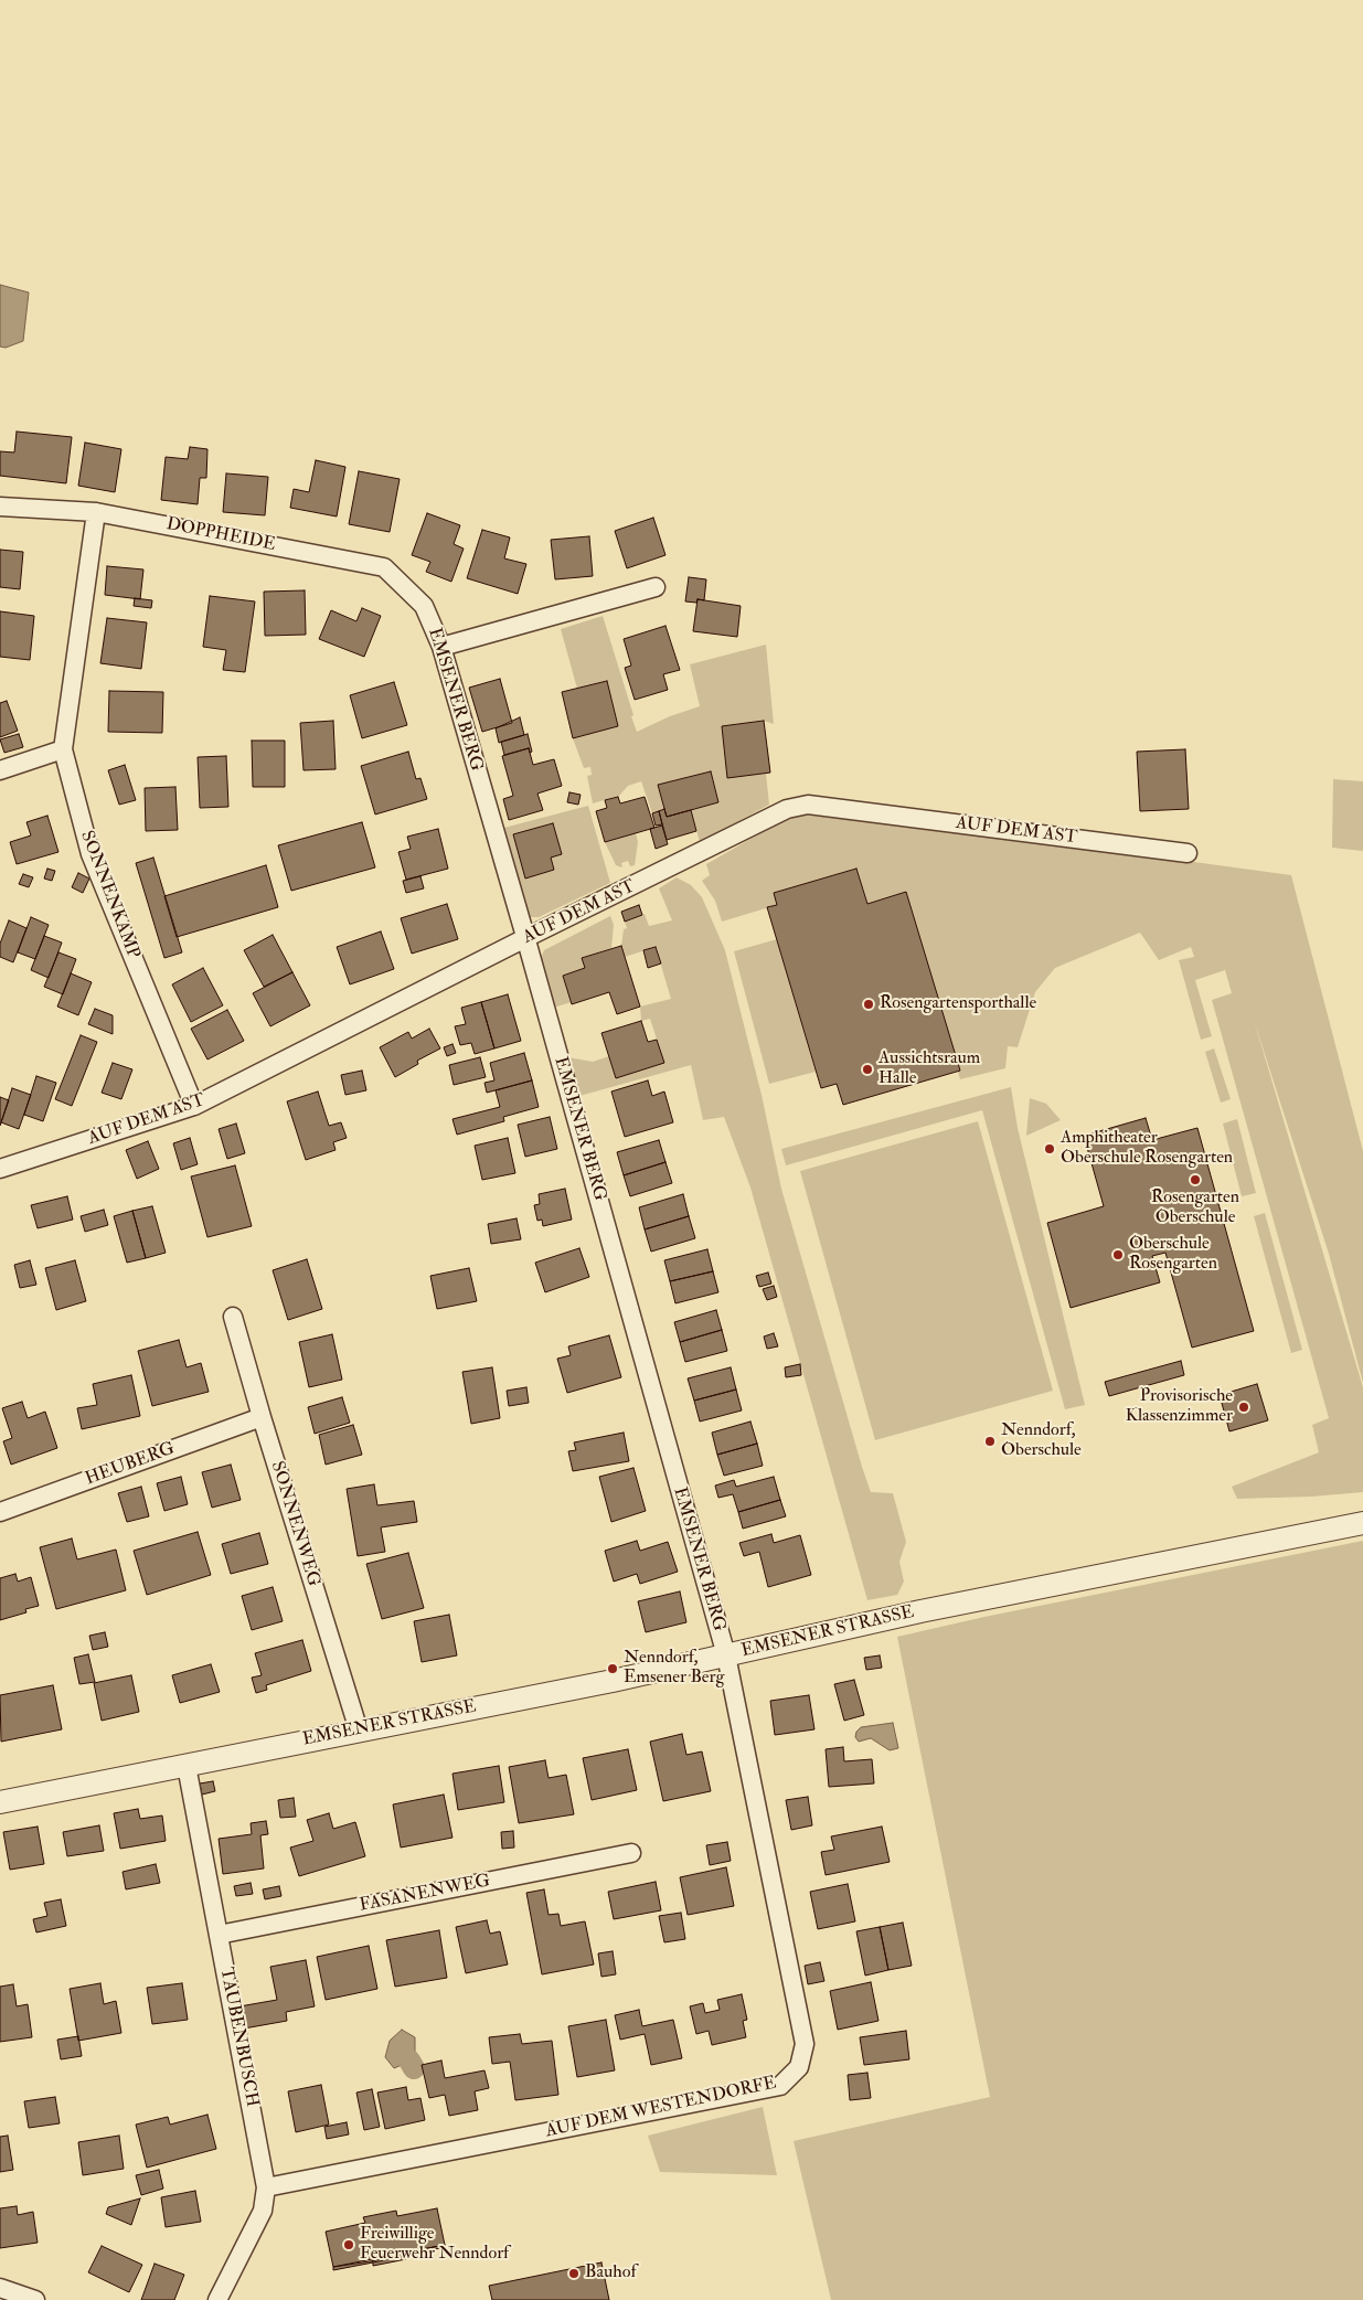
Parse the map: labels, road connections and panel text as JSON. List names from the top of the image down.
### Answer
{
  "streets": {
    "street": [
      "DOPPHEIDE",
      "EMSENER BERG",
      "AUF DEM AST",
      "SONNENKAMP",
      "HEUBERG",
      "SONNENWEG",
      "EMSENER STRASSE",
      "FASANENWEG",
      "TAUBENBUSCH",
      "AUF DEM WESTENDORFE"
    ]
  },
  "crossings": [
    ["DOPPHEIDE", "EMSENER BERG"],
    ["DOPPHEIDE", "SONNENKAMP"],
    ["EMSENER BERG", "AUF DEM AST"],
    ["EMSENER BERG", "EMSENER STRASSE"],
    ["EMSENER BERG", "AUF DEM WESTENDORFE"],
    ["AUF DEM AST", "SONNENKAMP"],
    ["HEUBERG", "SONNENWEG"],
    ["SONNENWEG", "EMSENER STRASSE"],
    ["EMSENER STRASSE", "TAUBENBUSCH"],
    ["EMSENER STRASSE", "AUF DEM WESTENDORFE"],
    ["FASANENWEG", "TAUBENBUSCH"],
    ["TAUBENBUSCH", "AUF DEM WESTENDORFE"]
  ],
  "places": [
    "Rosengartensporthalle",
    "Aussichtsraum Halle",
    "Amphitheater Oberschule Rosengarten",
    "Rosengarten Oberschule",
    "Oberschule Rosengarten",
    "Provisorische Klassenzimmer",
    "Nenndorf, Oberschule",
    "Nenndorf, Emsener Berg",
    "Freiwillige Feuerwehr Nenndorf",
    "Bauhof"
  ]
}
